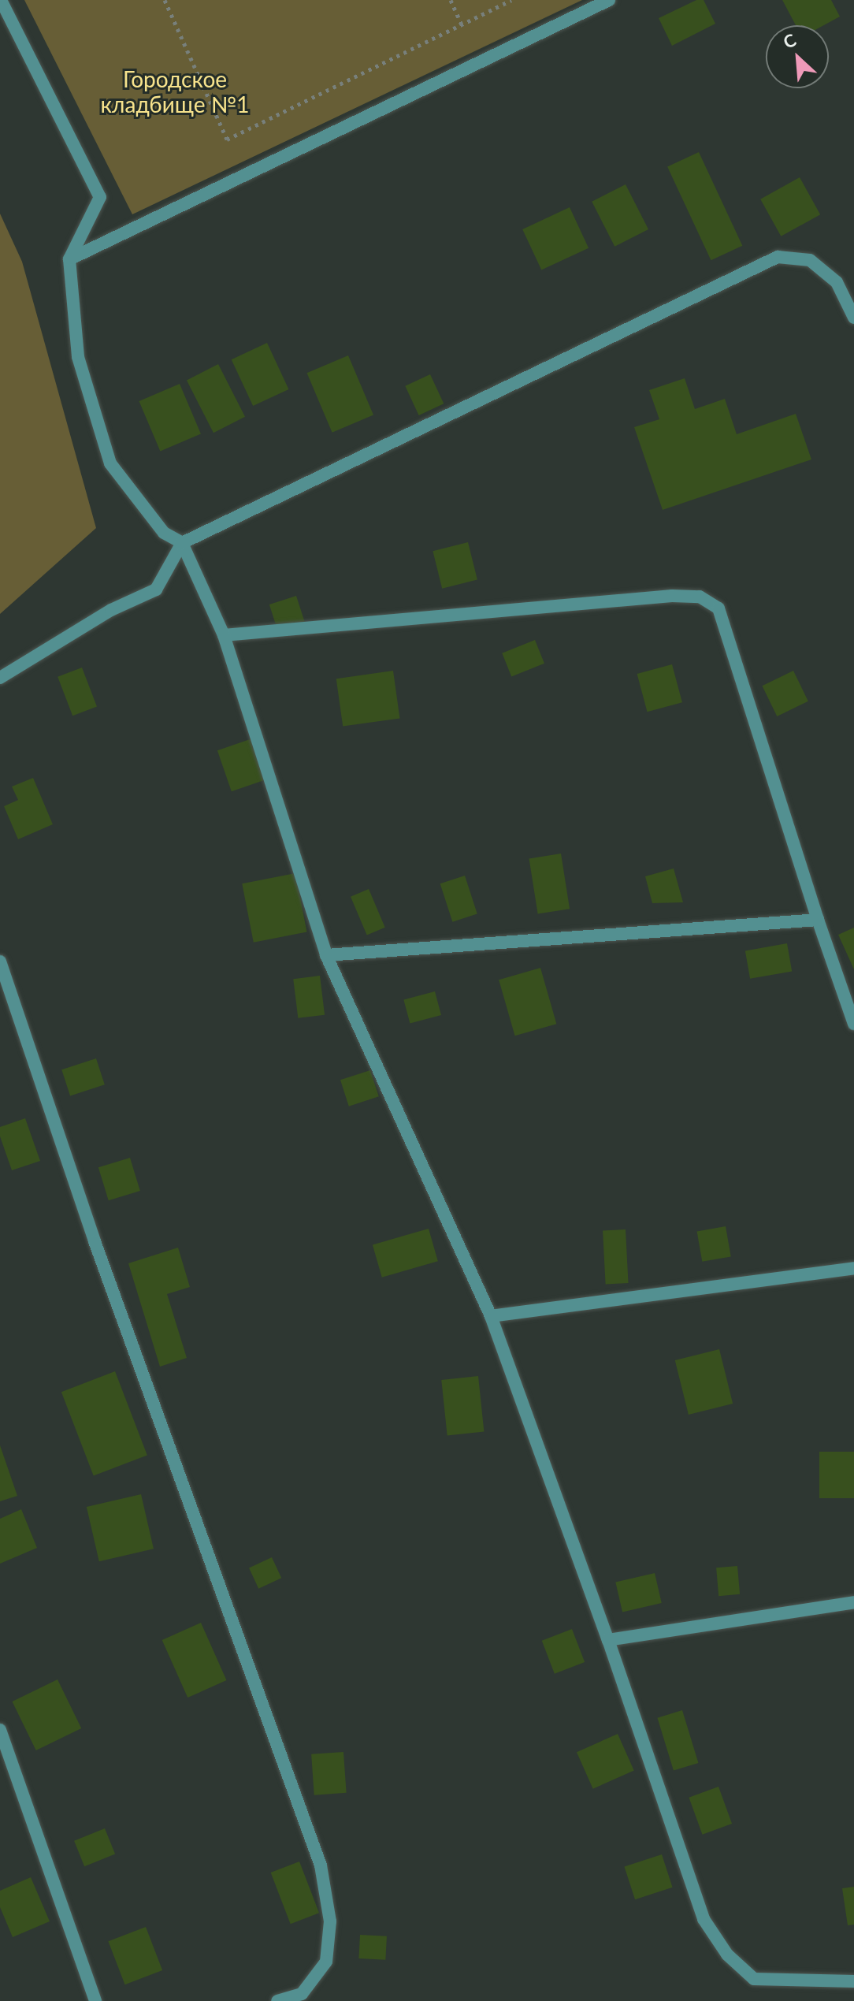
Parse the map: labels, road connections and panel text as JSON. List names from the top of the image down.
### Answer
{
  "parks": ["Городское кладбище №1"],
  "north": "top left"
}
